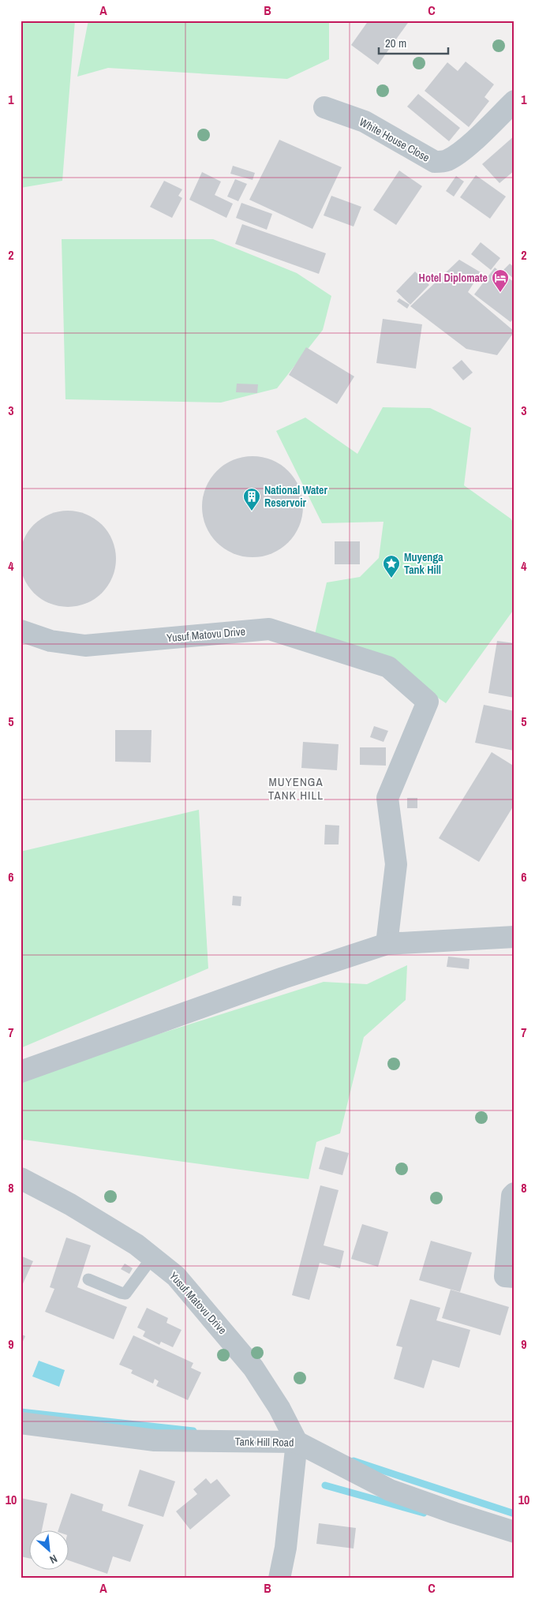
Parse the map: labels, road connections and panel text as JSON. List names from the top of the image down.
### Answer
{
  "streets": {
    "street": ["White House Close", "Yusuf Matovu Drive", "Tank Hill Road"]
  },
  "crossings": [
    ["Yusuf Matovu Drive", "Tank Hill Road"]
  ],
  "districts": ["MUYENGA TANK HILL"],
  "places": {
    "hotel": ["Hotel Diplomate"],
    "building": ["National Water Reservoir"],
    "place": ["Muyenga Tank Hill"]
  },
  "scale_bar": "20 m",
  "north": "bottom right",
  "grid": {
    "columns": ["A", "B", "C"],
    "rows": [
      "1",
      "2",
      "3",
      "4",
      "5",
      "6",
      "7",
      "8",
      "9",
      "10"
    ]
  }
}
